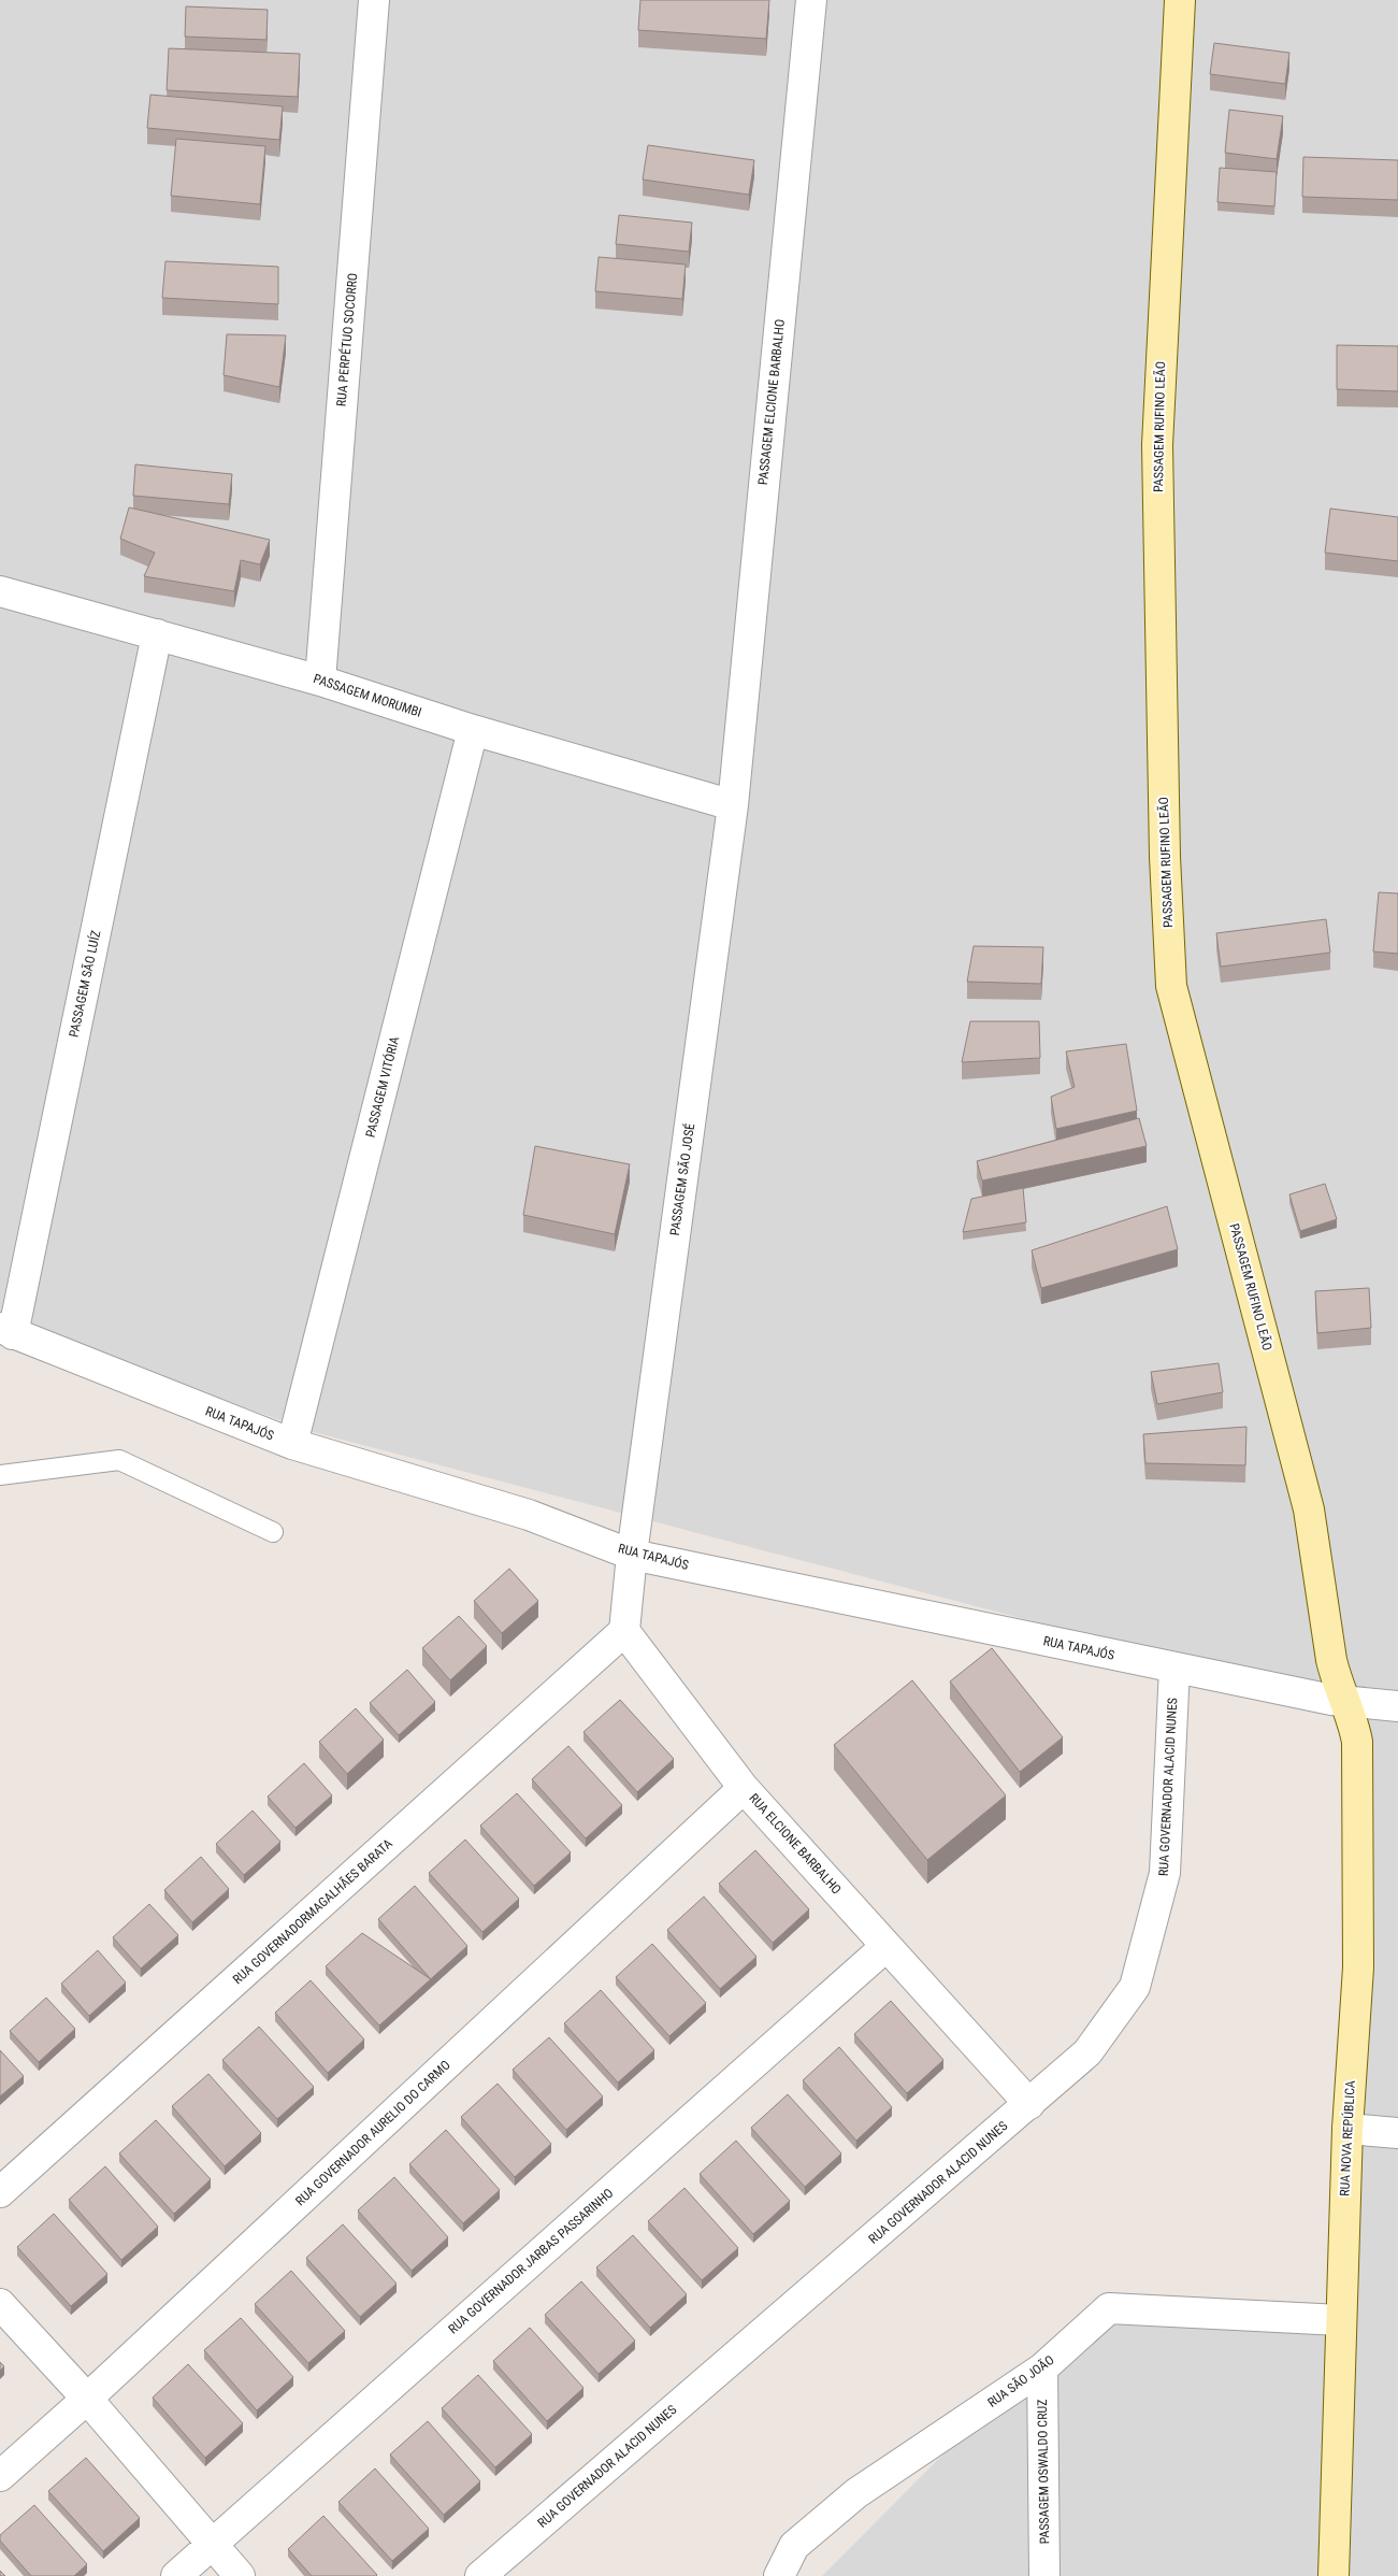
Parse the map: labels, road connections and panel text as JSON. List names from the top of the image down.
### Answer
{
  "streets": {
    "street": [
      "RUA PERPÉTUO SOCORRO",
      "PASSAGEM ELCIONE BARBALHO",
      "PASSAGEM RUFINO LEÃO",
      "PASSAGEM MORUMBI",
      "PASSAGEM SÃO LUÍZ",
      "PASSAGEM VITÓRIA",
      "PASSAGEM SÃO JOSÉ",
      "RUA TAPAJÓS",
      "RUA GOVERNADOR ALACID NUNES",
      "RUA ELCIONE BARBALHO",
      "RUA GOVERNADORMAGALHÃES BARATA",
      "RUA GOVERNADOR AURELIO DO CARMO",
      "RUA NOVA REPÚBLICA",
      "RUA GOVERNADOR JARBAS PASSARINHO",
      "RUA SÃO JOÃO",
      "PASSAGEM OSWALDO CRUZ"
    ]
  },
  "crossings": [
    ["RUA PERPÉTUO SOCORRO", "PASSAGEM MORUMBI"],
    ["PASSAGEM ELCIONE BARBALHO", "PASSAGEM MORUMBI"],
    ["PASSAGEM ELCIONE BARBALHO", "PASSAGEM SÃO JOSÉ"],
    ["PASSAGEM RUFINO LEÃO", "RUA TAPAJÓS"],
    ["PASSAGEM RUFINO LEÃO", "RUA NOVA REPÚBLICA"],
    ["PASSAGEM MORUMBI", "PASSAGEM SÃO LUÍZ"],
    ["PASSAGEM MORUMBI", "PASSAGEM VITÓRIA"],
    ["PASSAGEM MORUMBI", "PASSAGEM SÃO JOSÉ"],
    ["PASSAGEM SÃO LUÍZ", "RUA TAPAJÓS"],
    ["PASSAGEM VITÓRIA", "RUA TAPAJÓS"],
    ["PASSAGEM SÃO JOSÉ", "RUA TAPAJÓS"],
    ["RUA TAPAJÓS", "RUA GOVERNADOR ALACID NUNES"],
    ["RUA TAPAJÓS", "RUA NOVA REPÚBLICA"],
    ["RUA GOVERNADOR ALACID NUNES", "RUA ELCIONE BARBALHO"],
    ["RUA ELCIONE BARBALHO", "RUA GOVERNADORMAGALHÃES BARATA"],
    ["RUA ELCIONE BARBALHO", "RUA GOVERNADOR AURELIO DO CARMO"],
    ["RUA ELCIONE BARBALHO", "RUA GOVERNADOR JARBAS PASSARINHO"],
    ["RUA NOVA REPÚBLICA", "RUA SÃO JOÃO"],
    ["RUA SÃO JOÃO", "PASSAGEM OSWALDO CRUZ"]
  ]
}
